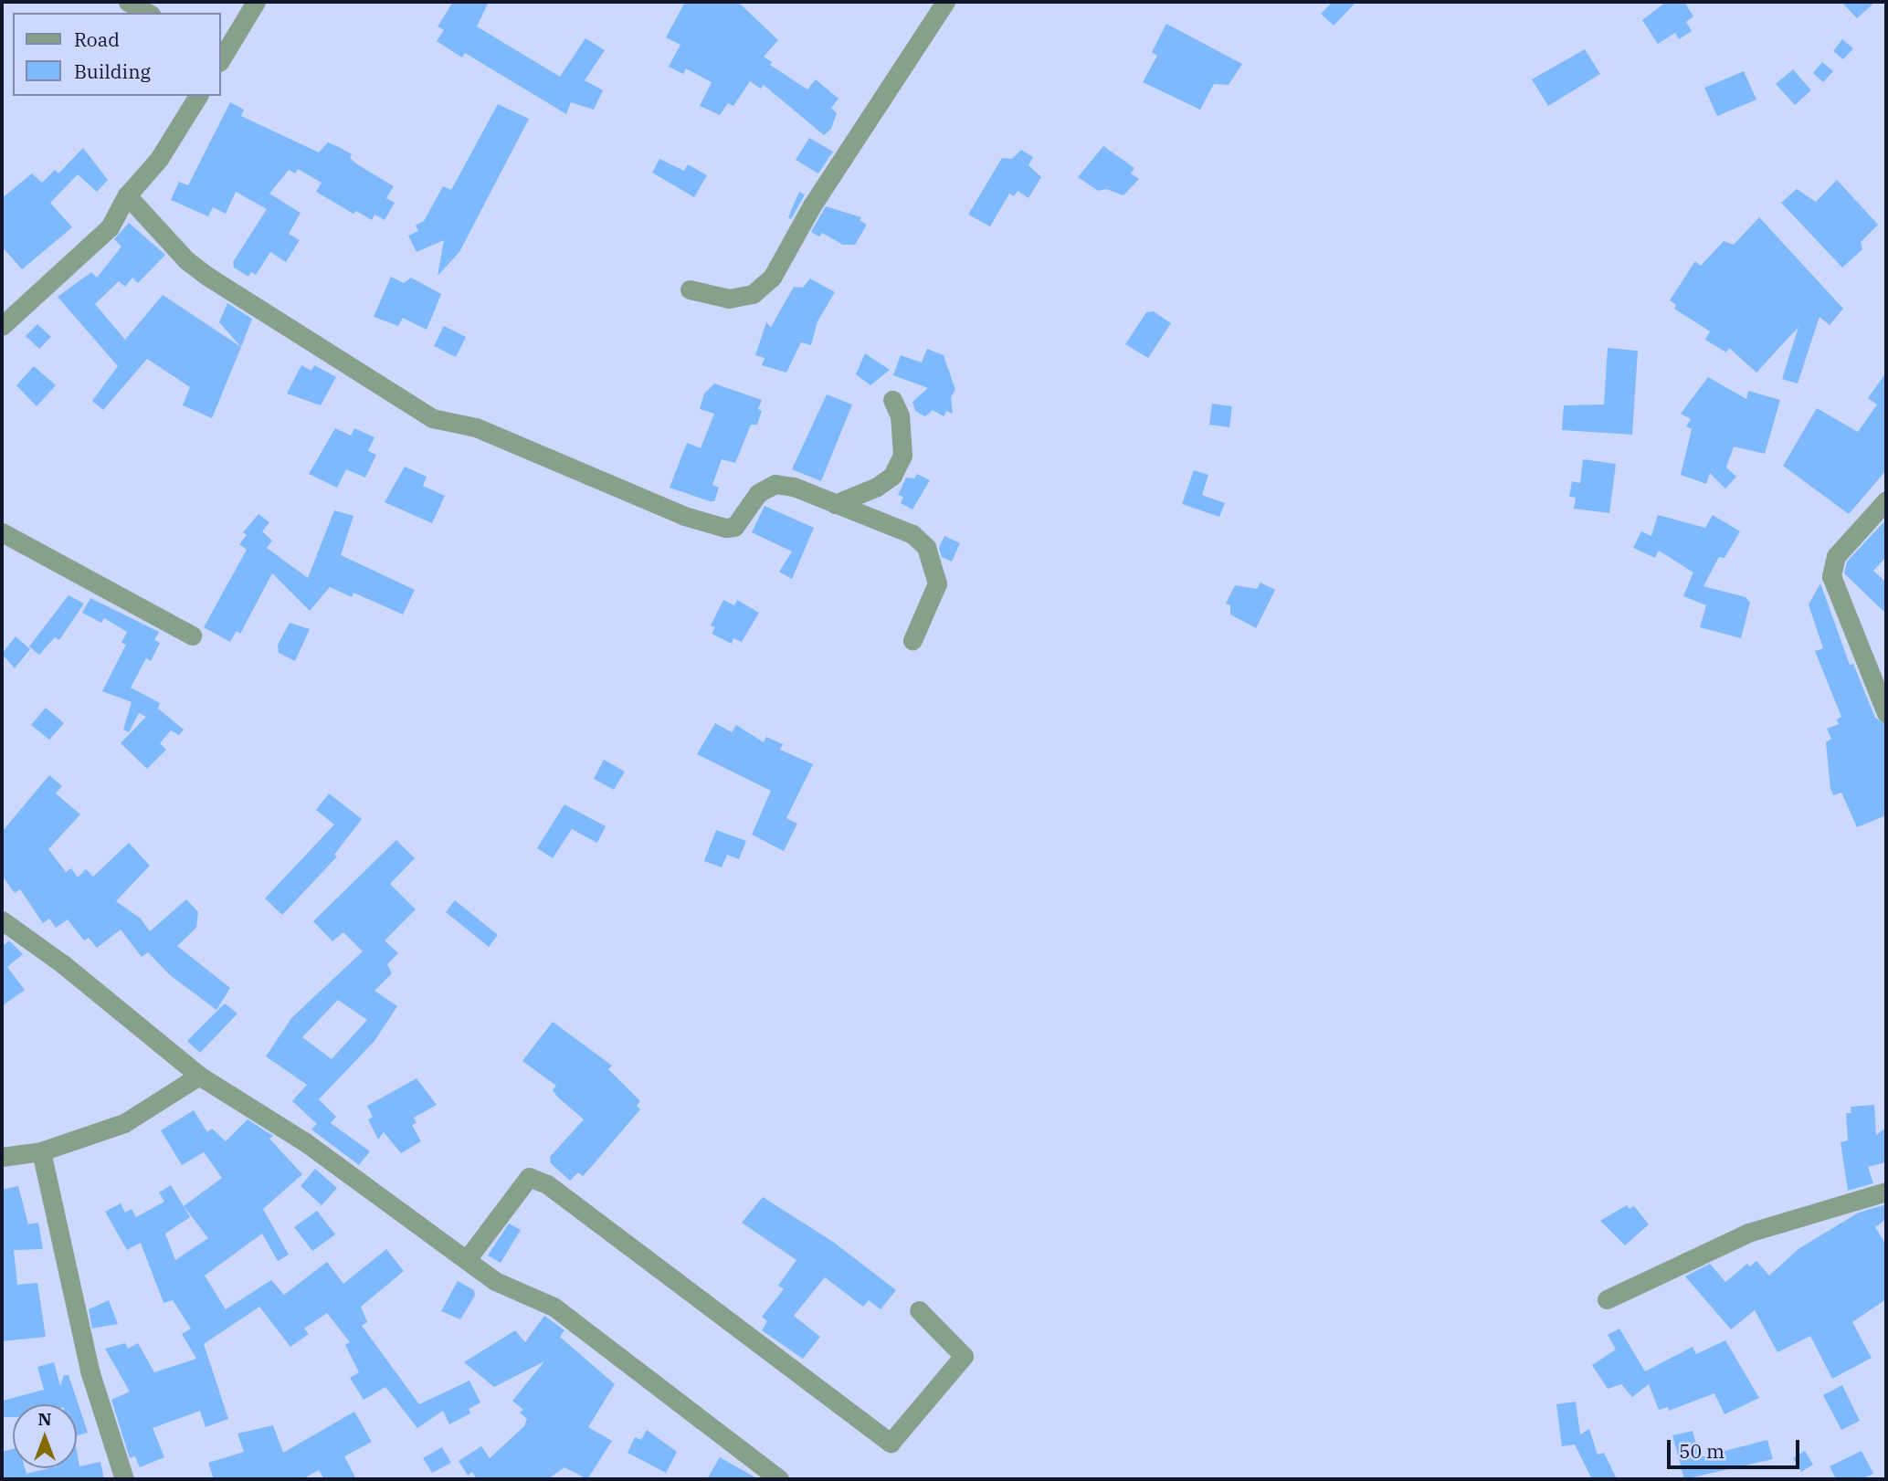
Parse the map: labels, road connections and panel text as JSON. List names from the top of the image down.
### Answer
{
  "legend": ["Road", "Building"],
  "scale_bar": "50 m",
  "north": "top"
}
